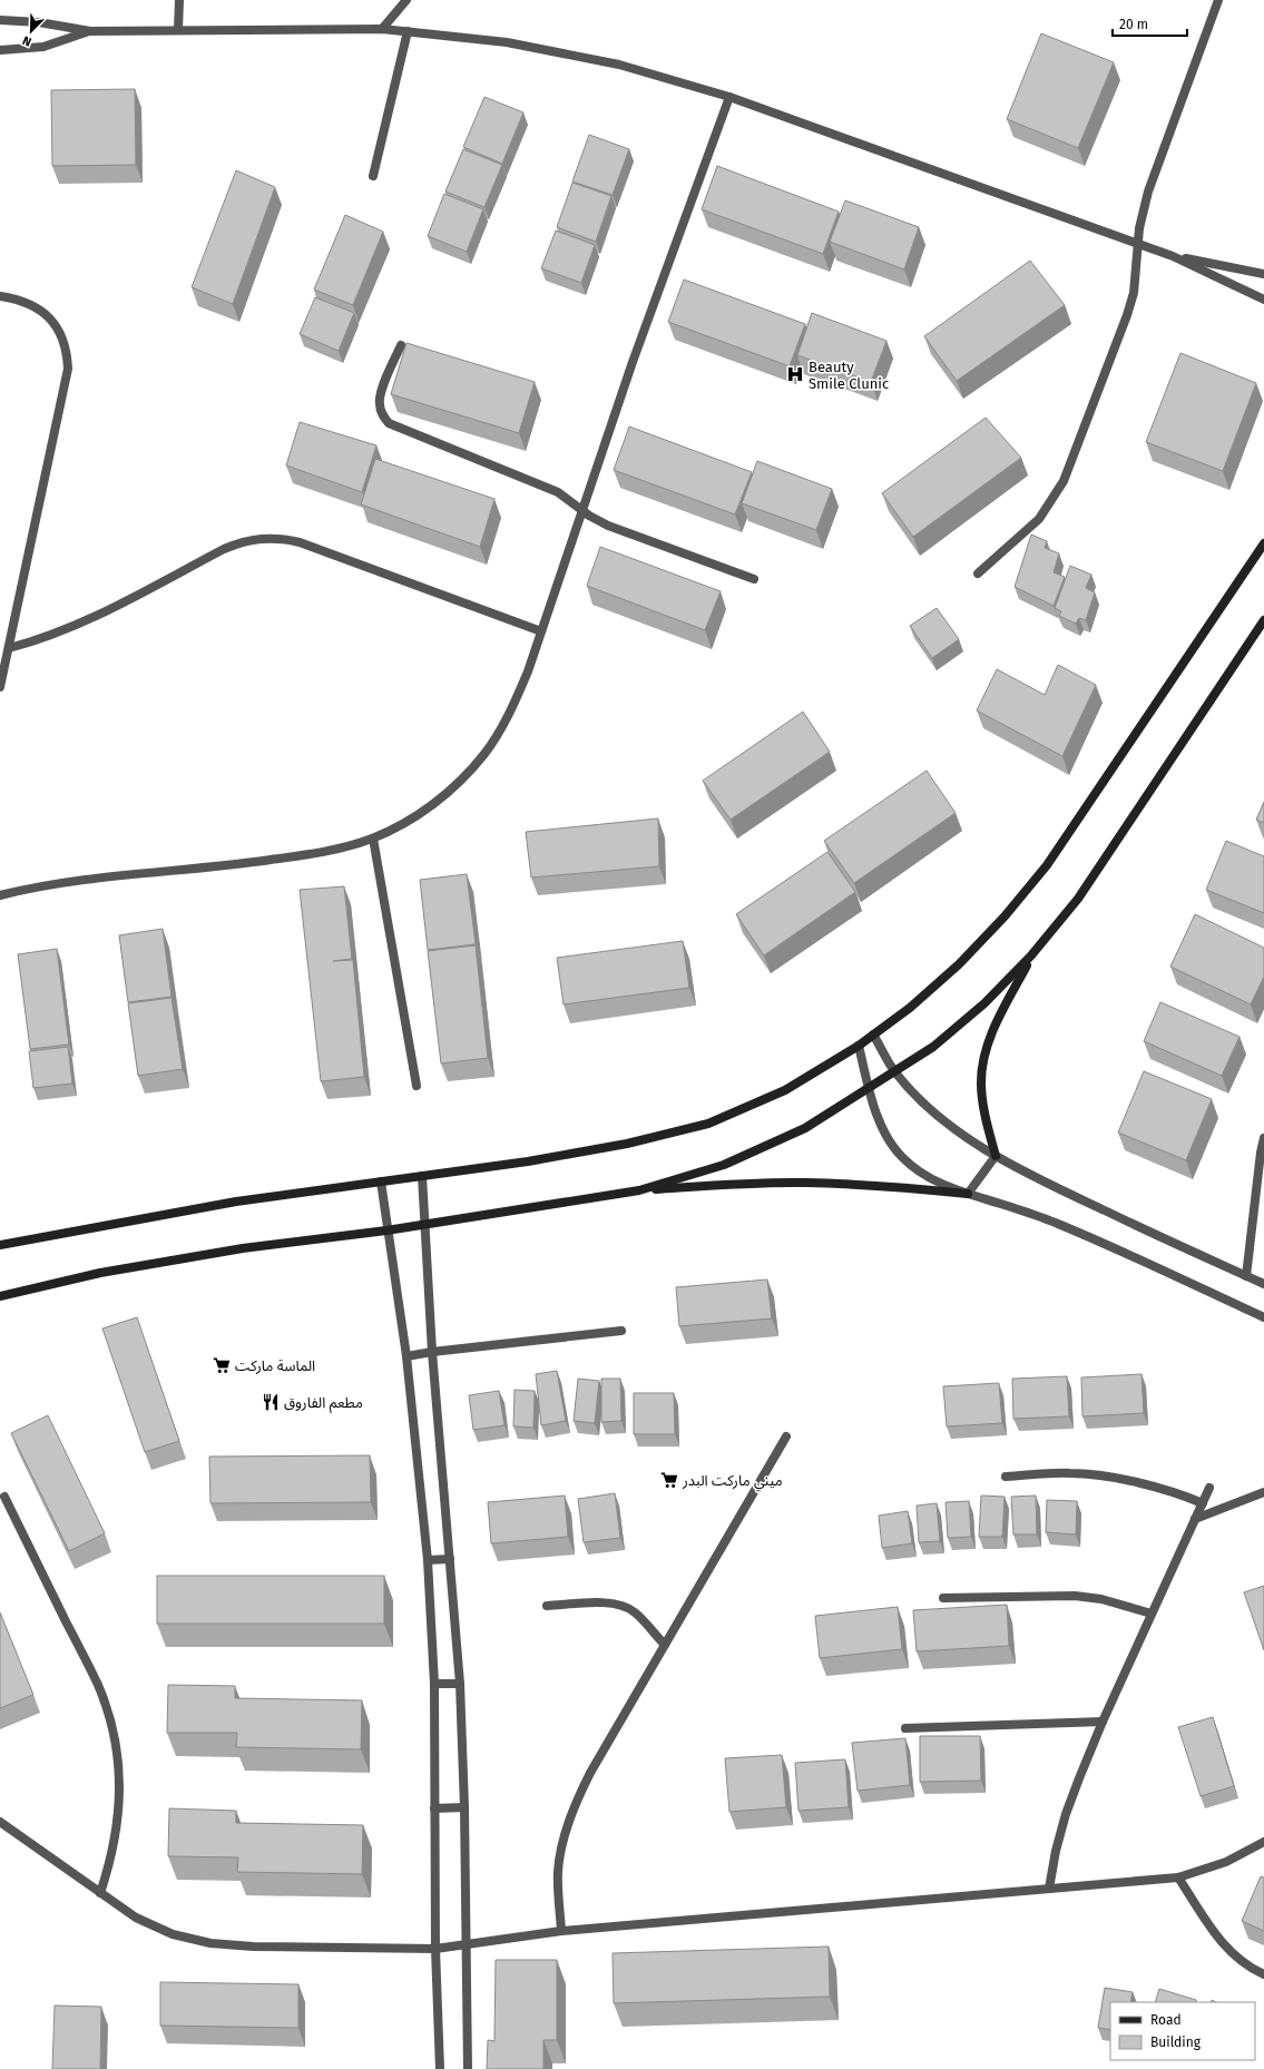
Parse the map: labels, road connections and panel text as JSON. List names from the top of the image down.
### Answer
{
  "places": {
    "hospital": ["Beauty Smile Clunic"],
    "supermarket": ["الماسة ماركت", "ميني ماركت البدر"],
    "restaurant": ["مطعم الفاروق"]
  },
  "legend": ["Road", "Building"],
  "scale_bar": "20 m",
  "north": "bottom left"
}
